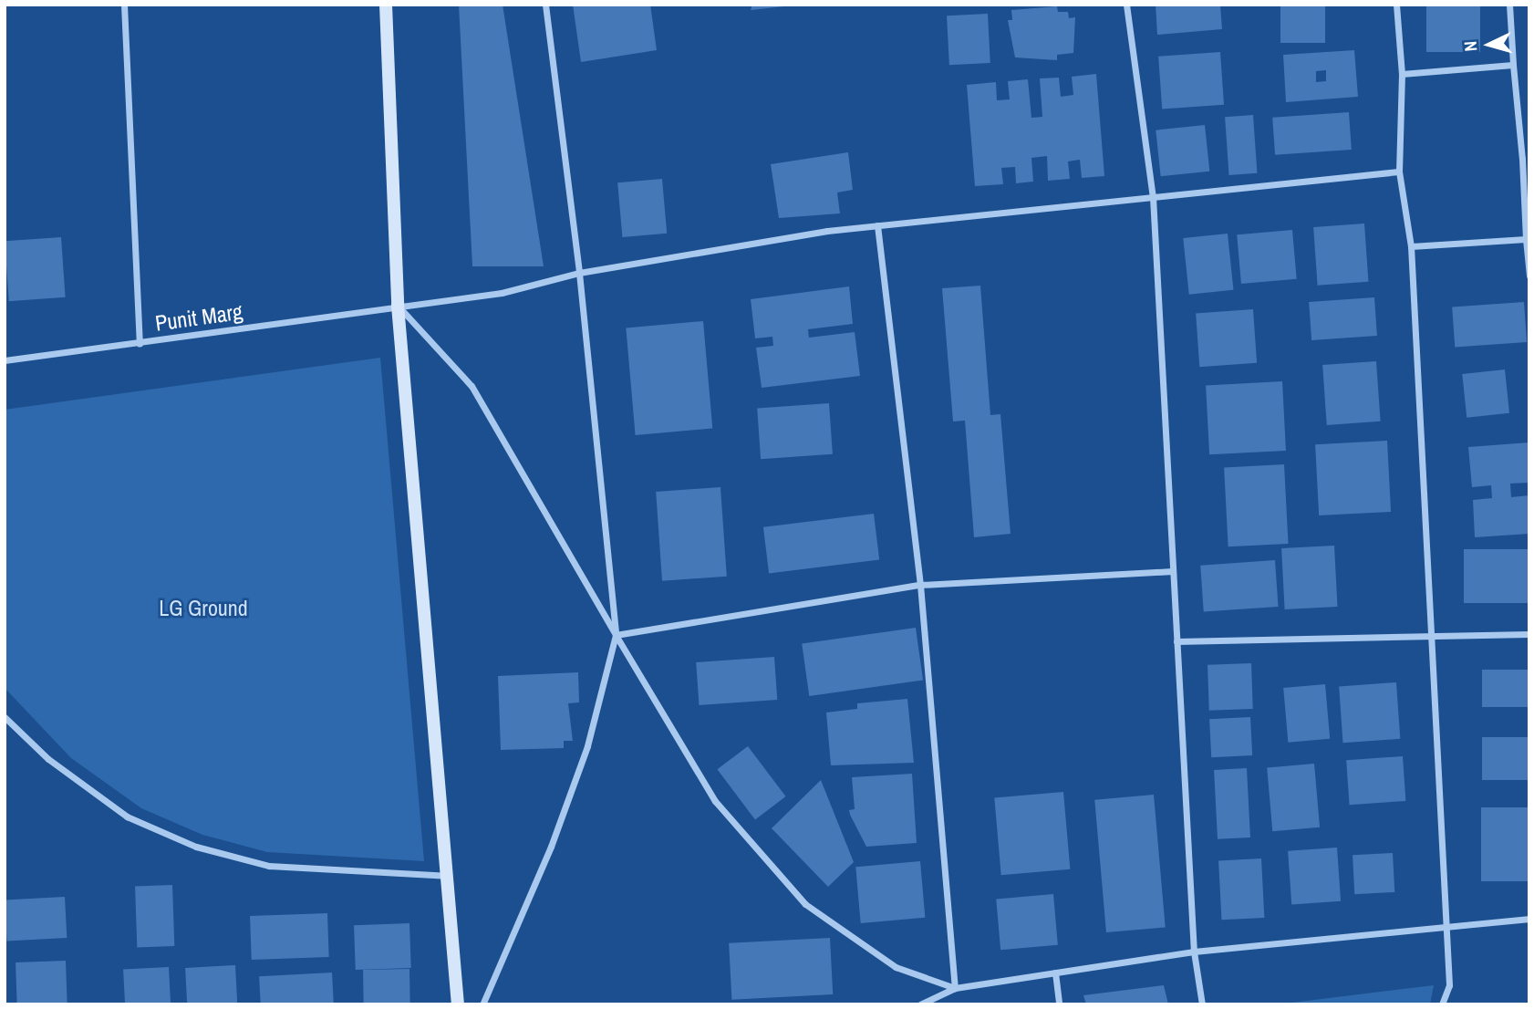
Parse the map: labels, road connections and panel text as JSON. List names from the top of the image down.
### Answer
{
  "streets": {
    "street": ["Punit Marg"]
  },
  "parks": ["LG Ground"],
  "north": "left"
}
